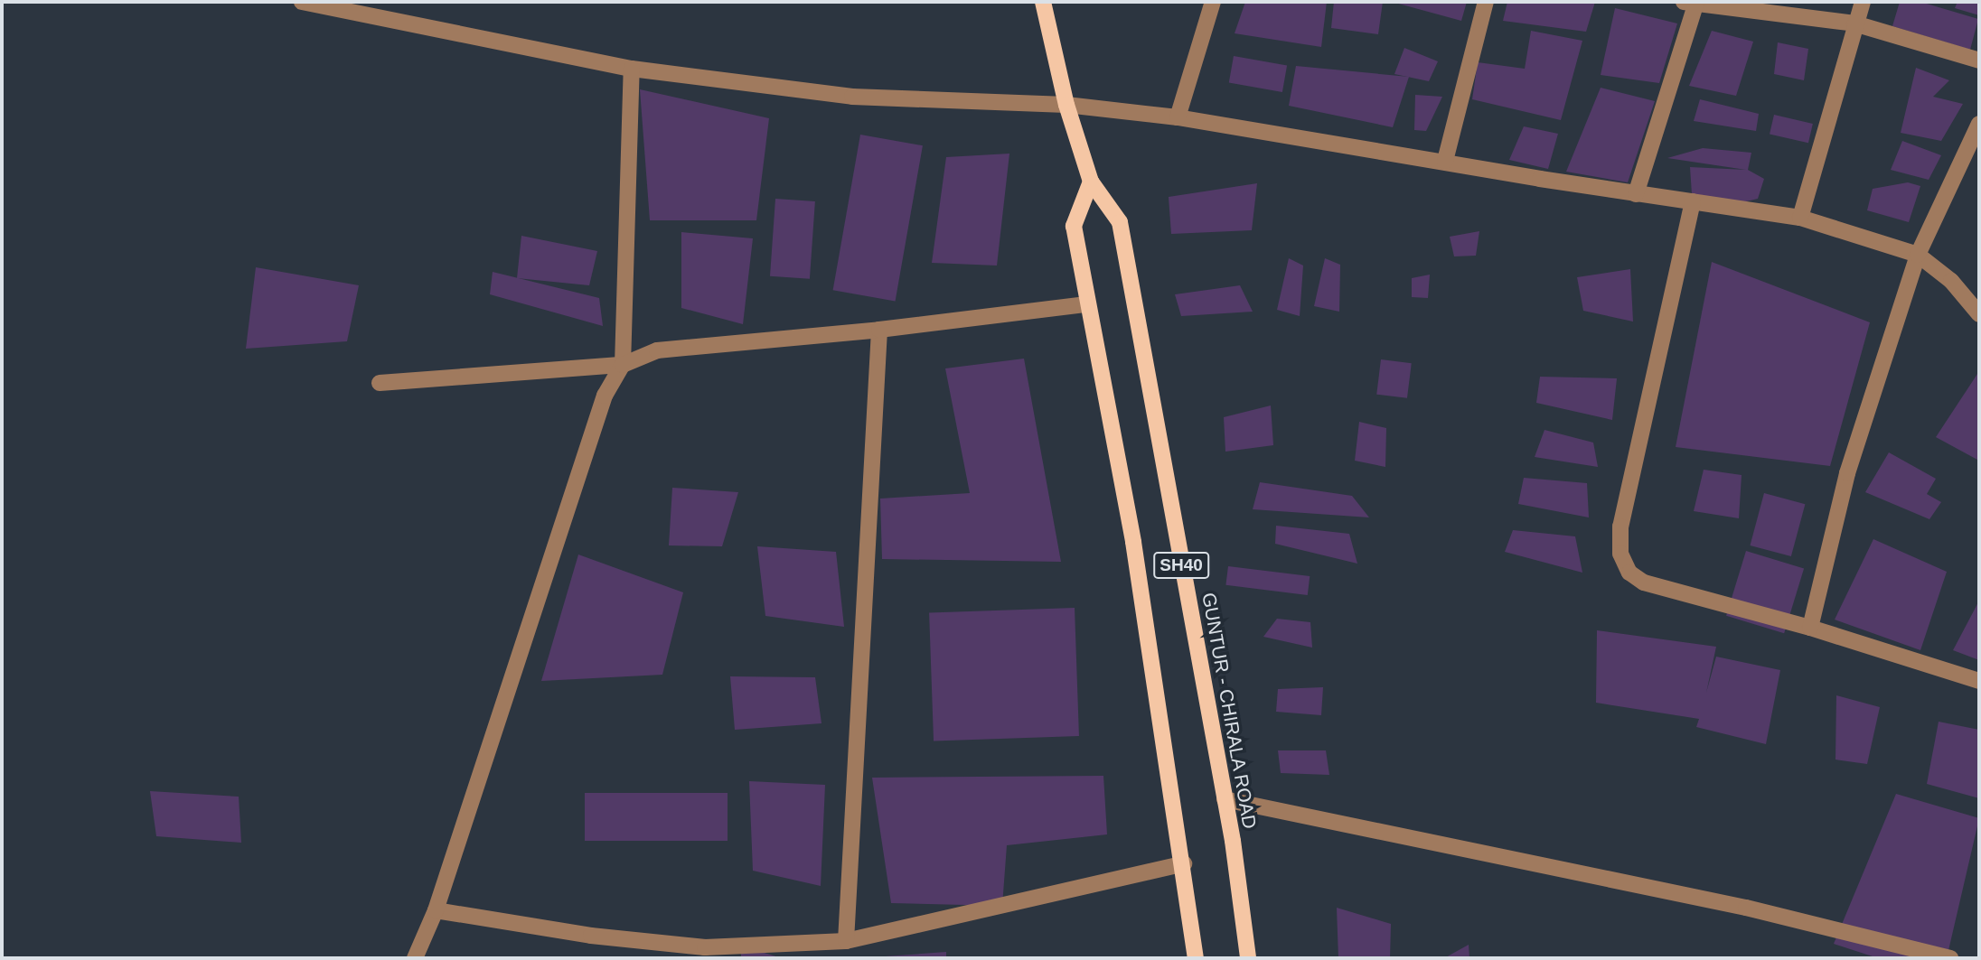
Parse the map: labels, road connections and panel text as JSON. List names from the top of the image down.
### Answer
{
  "streets": {
    "main road": ["SH40", "GUNTUR - CHIRALA ROAD"]
  },
  "crossings": [
    ["SH40", "GUNTUR - CHIRALA ROAD"]
  ]
}
